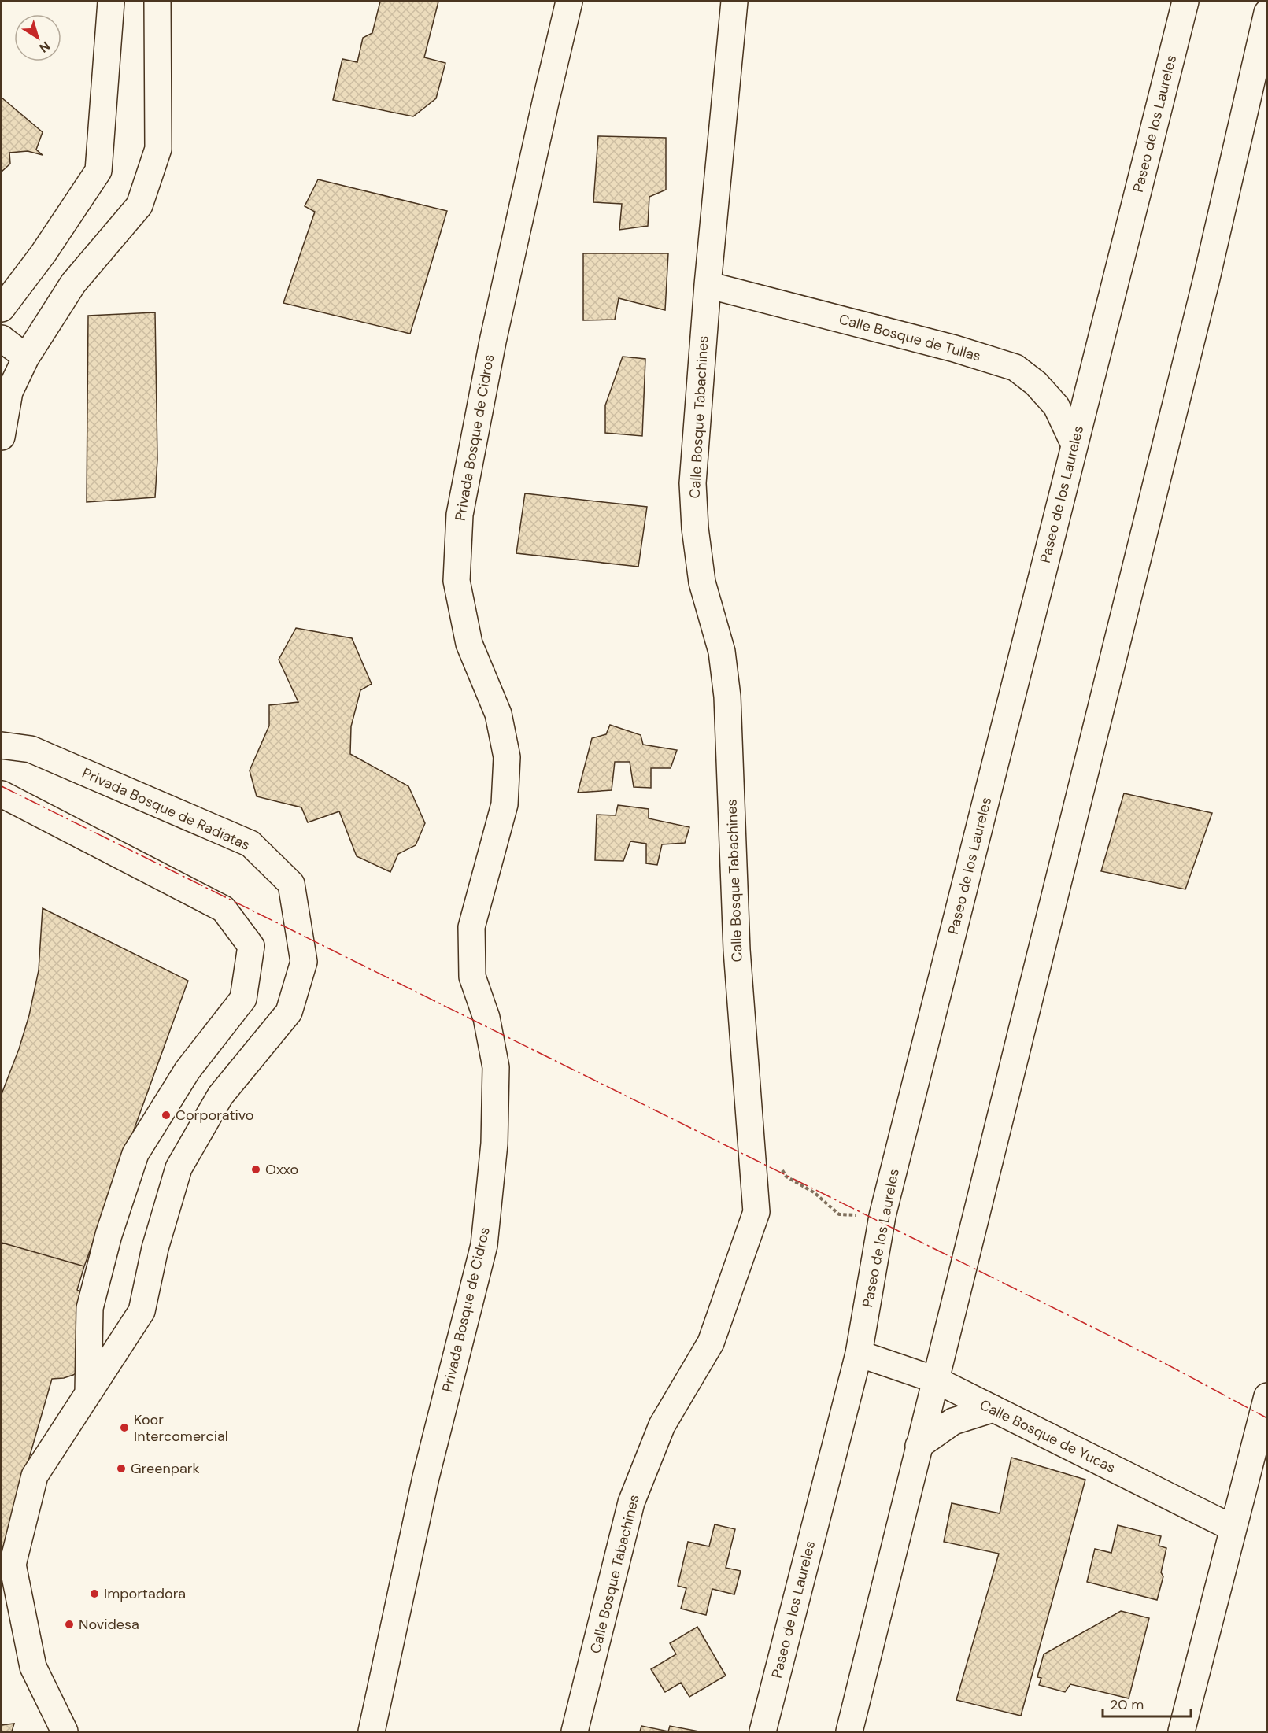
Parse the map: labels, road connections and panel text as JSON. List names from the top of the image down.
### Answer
{
  "streets": {
    "street": [
      "Paseo de los Laureles",
      "Calle Bosque de Tullas",
      "Calle Bosque Tabachines",
      "Privada Bosque de Cidros",
      "Privada Bosque de Radiatas",
      "Calle Bosque de Yucas"
    ]
  },
  "crossings": [
    ["Paseo de los Laureles", "Calle Bosque de Tullas"],
    ["Paseo de los Laureles", "Calle Bosque de Yucas"],
    ["Calle Bosque de Tullas", "Calle Bosque Tabachines"]
  ],
  "places": [
    "Corporativo",
    "Oxxo",
    "Koor Intercomercial",
    "Greenpark",
    "Importadora",
    "Novidesa"
  ],
  "scale_bar": "20 m",
  "north": "bottom right"
}
